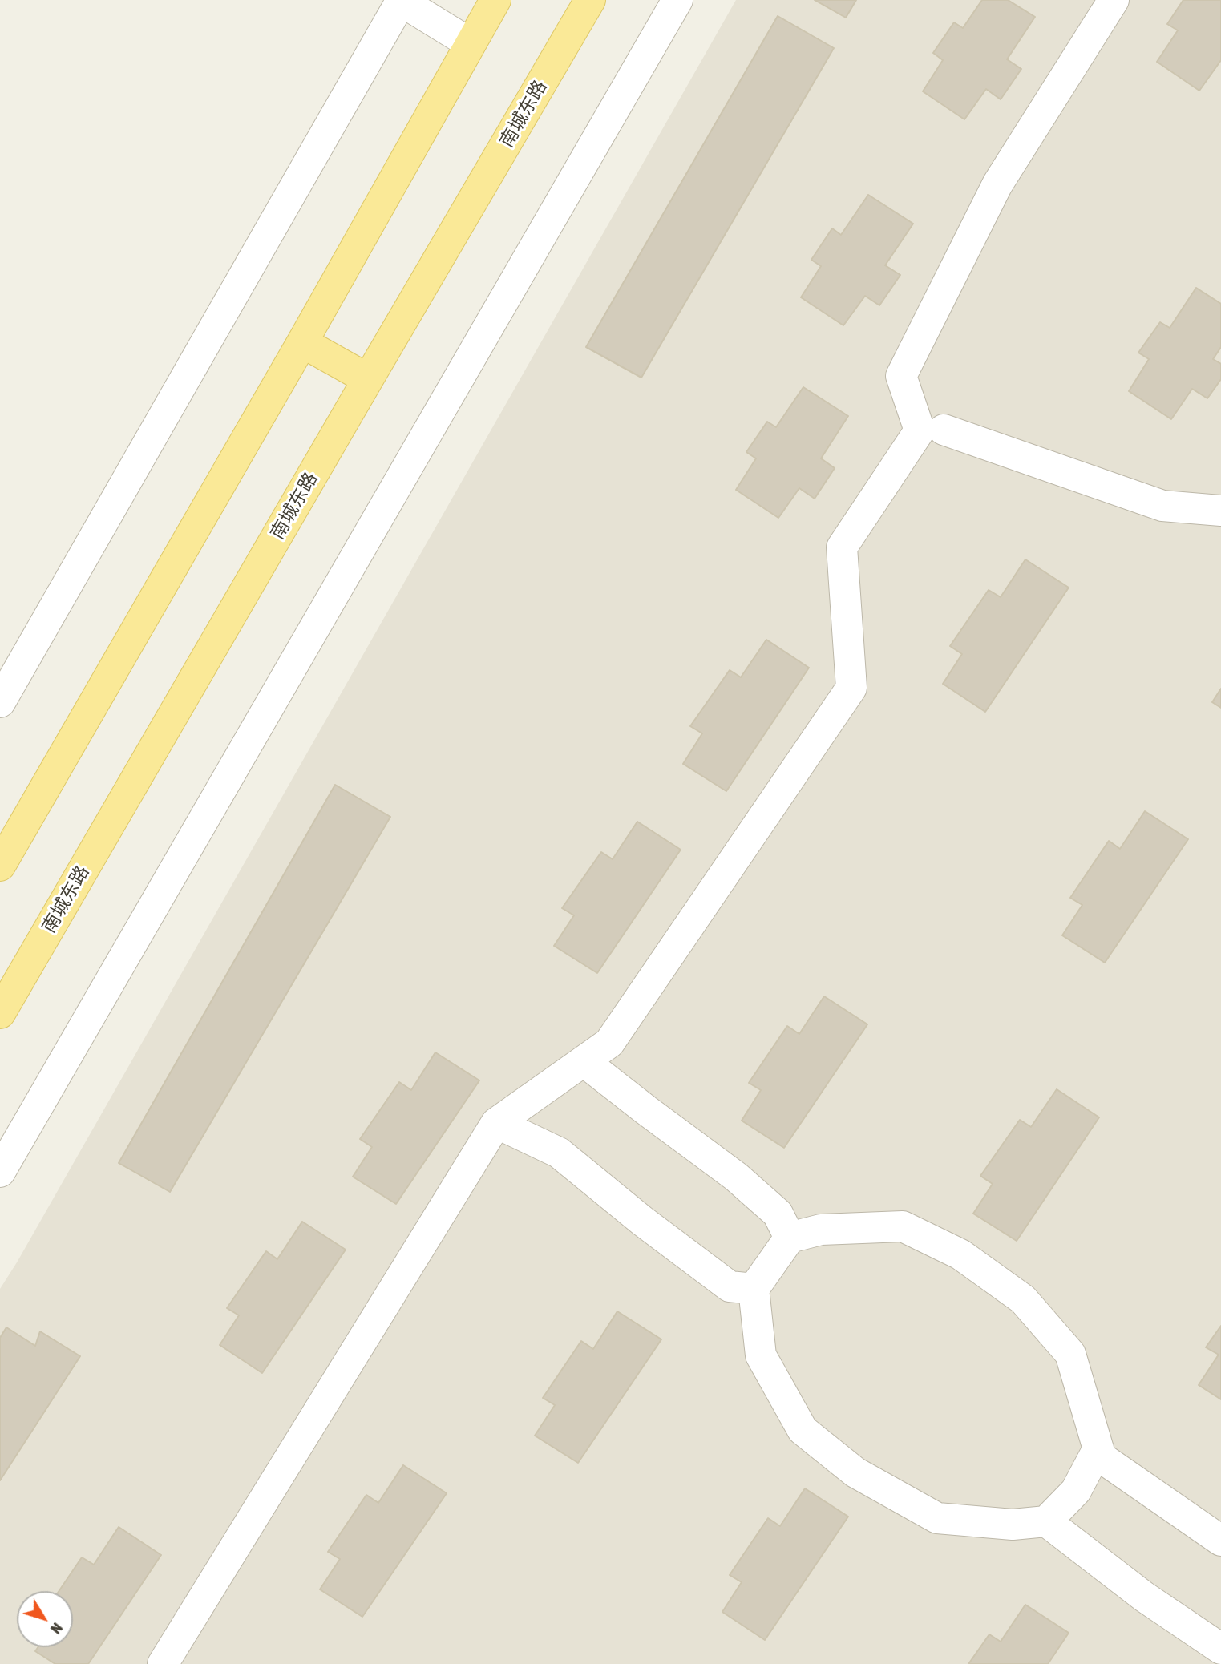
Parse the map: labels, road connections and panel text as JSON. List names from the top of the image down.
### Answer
{
  "streets": {
    "main road": ["南城东路"]
  },
  "north": "bottom right"
}
